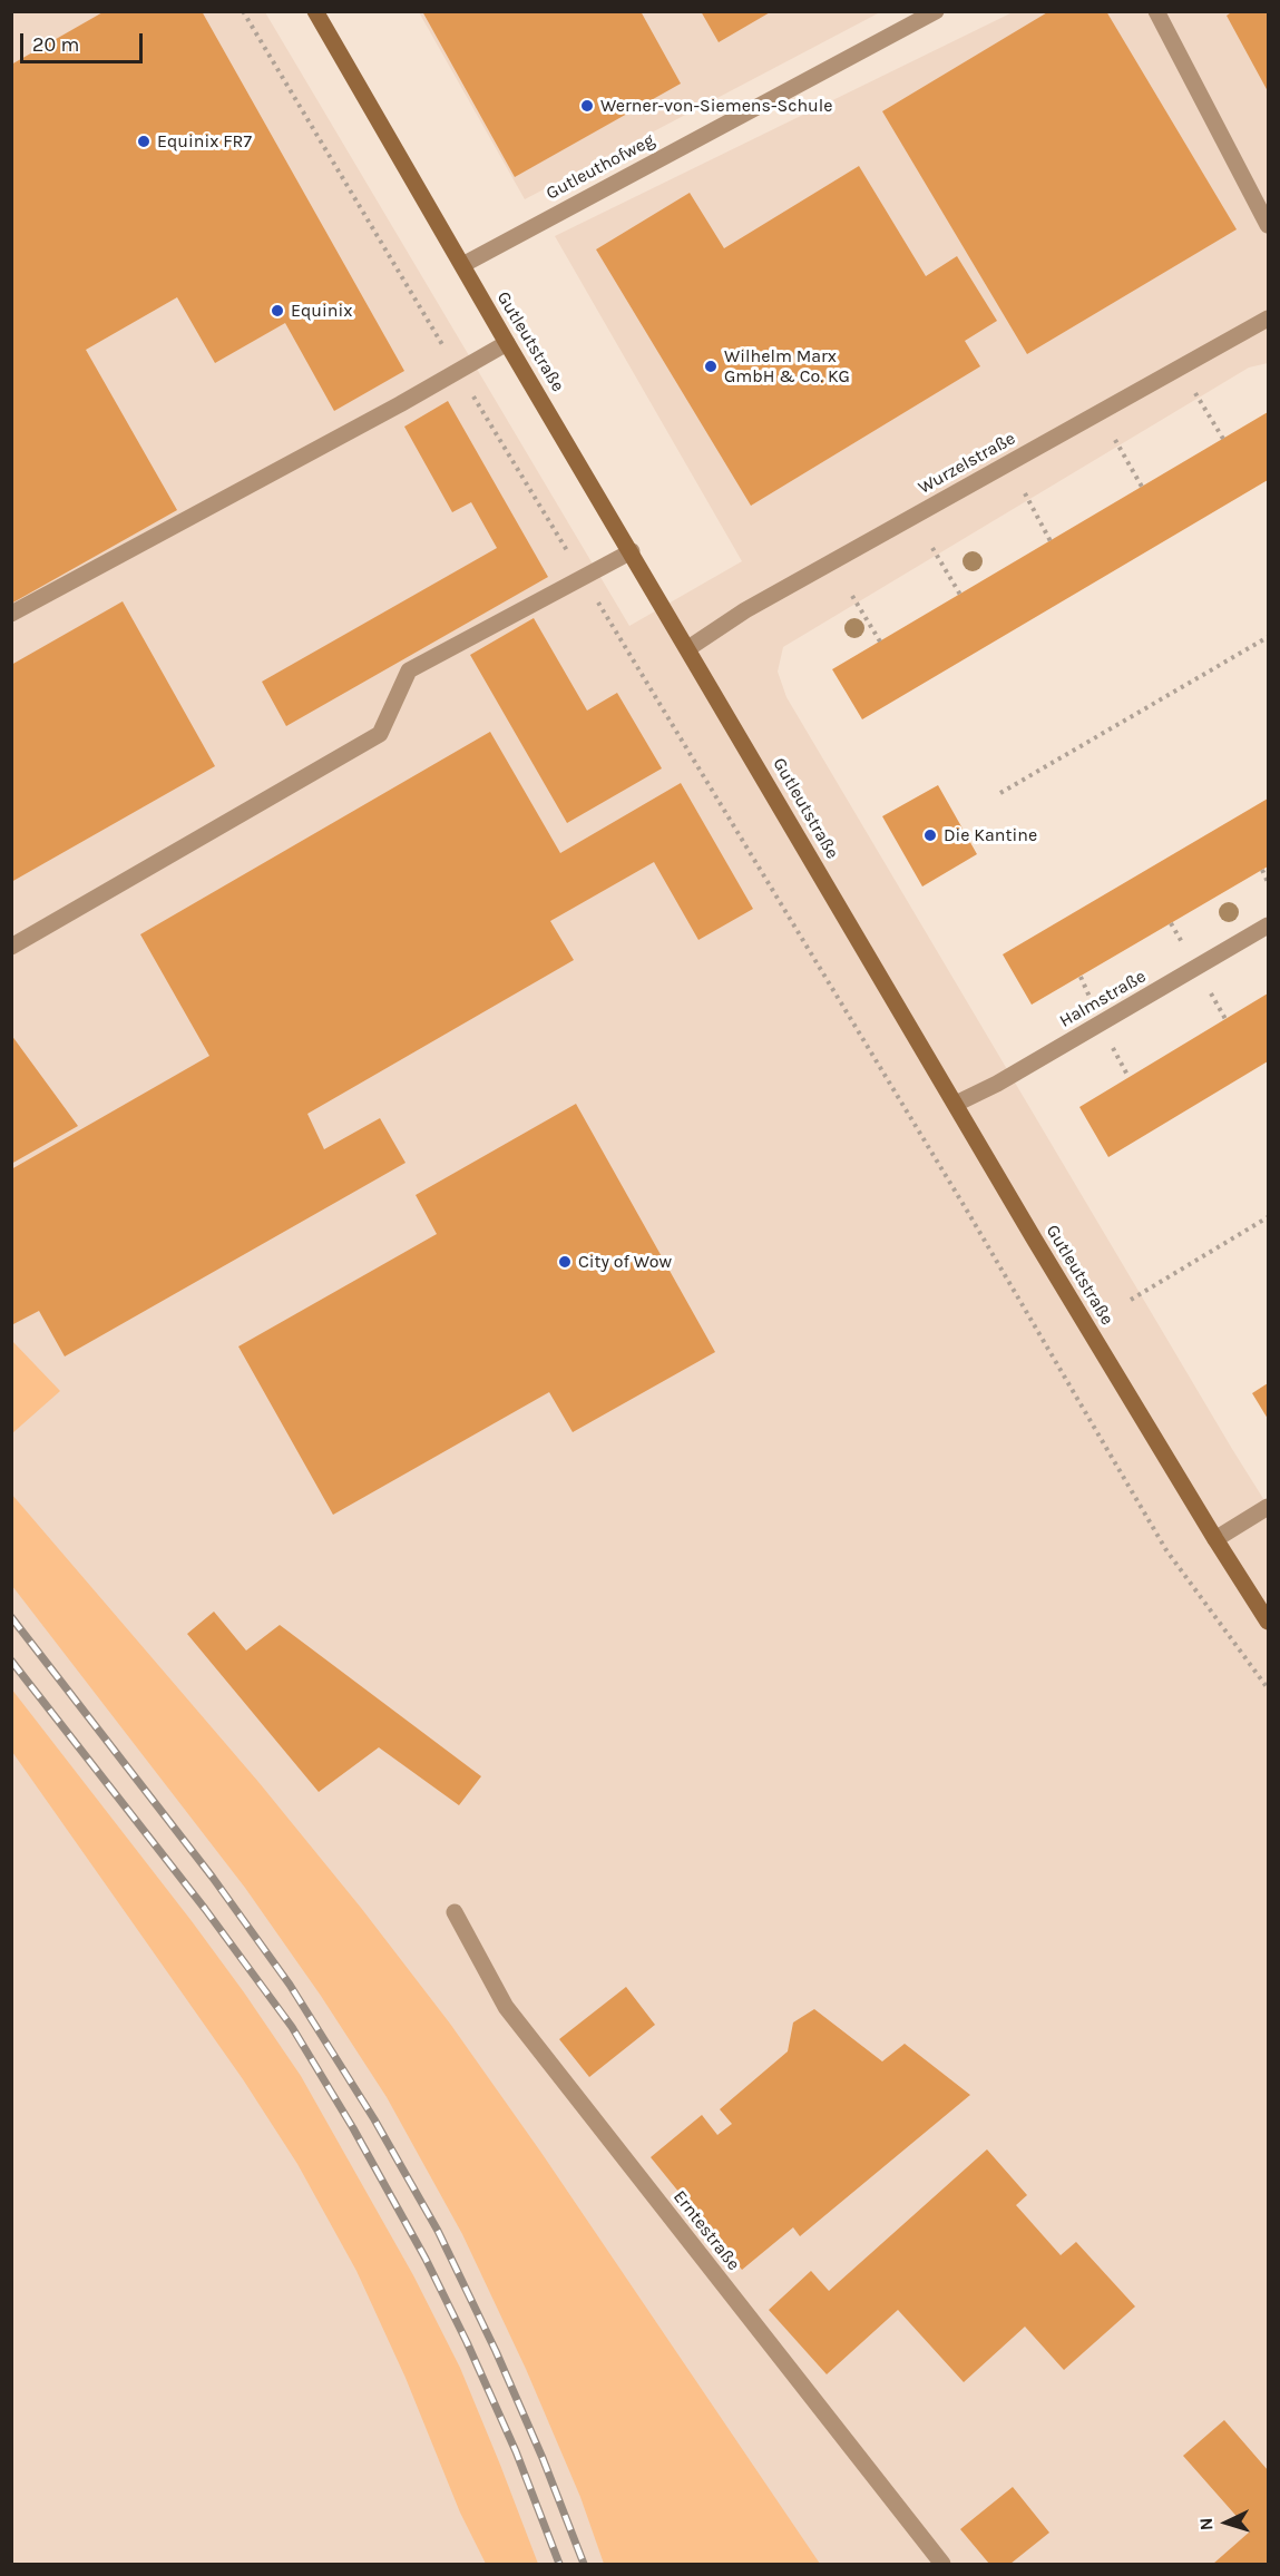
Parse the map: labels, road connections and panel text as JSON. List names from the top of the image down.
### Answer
{
  "streets": {
    "main road": ["Gutleutstraße"],
    "street": [
      "Gutleuthofweg",
      "Wurzelstraße",
      "Halmstraße",
      "Erntestraße"
    ]
  },
  "crossings": [
    ["Gutleuthofweg", "Gutleutstraße"],
    ["Gutleutstraße", "Wurzelstraße"],
    ["Gutleutstraße", "Halmstraße"]
  ],
  "places": [
    "Werner-von-Siemens-Schule",
    "Equinix FR7",
    "Equinix",
    "Wilhelm Marx GmbH & Co. KG",
    "Die Kantine",
    "City of Wow"
  ],
  "scale_bar": "20 m",
  "north": "left"
}
